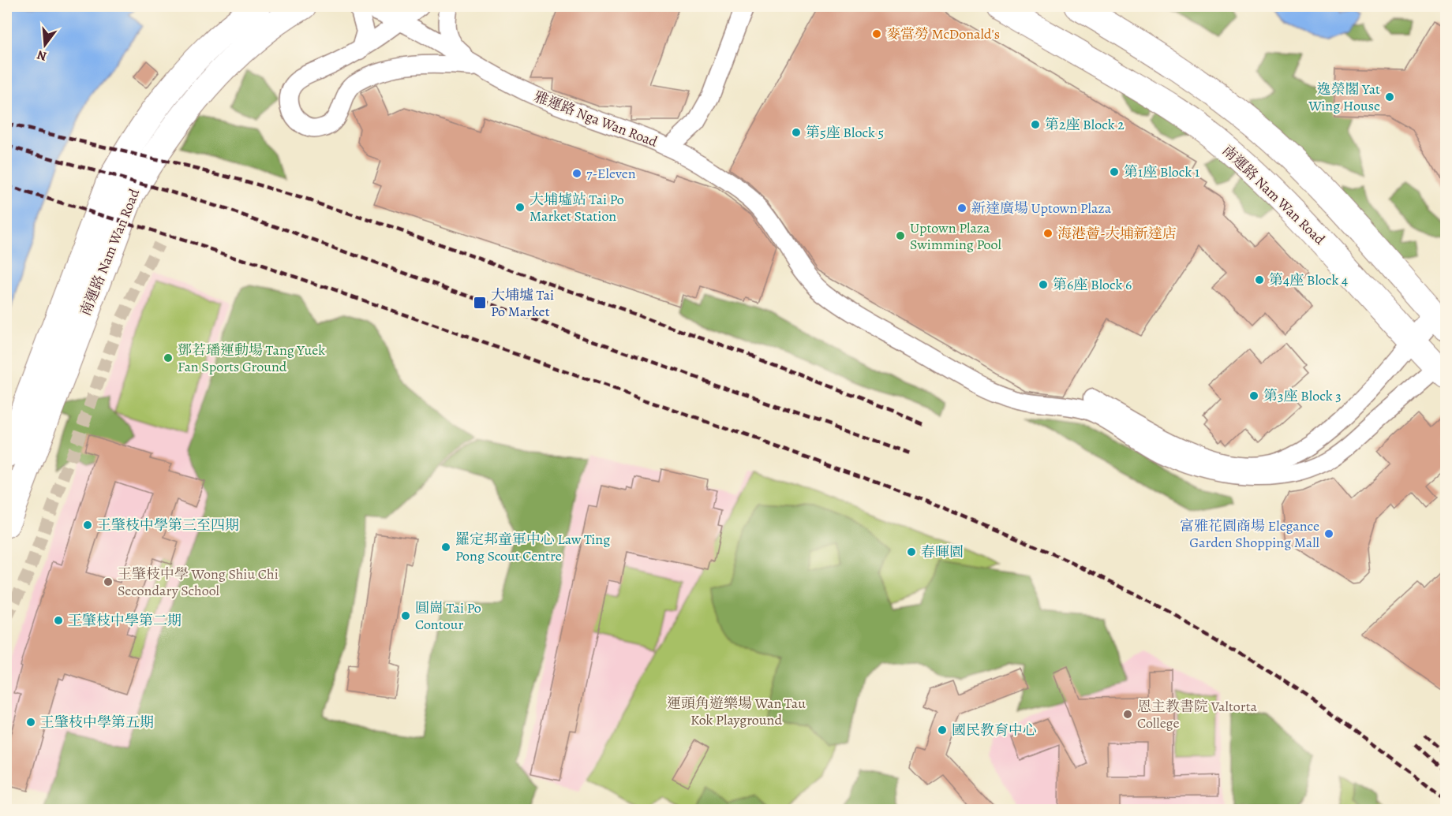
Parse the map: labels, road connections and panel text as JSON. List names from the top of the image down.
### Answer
{
  "streets": {
    "main road": ["南運路 Nam Wan Road"],
    "street": ["雅運路 Nga Wan Road"]
  },
  "parks": ["運頭角遊樂場 Wan Tau Kok Playground"],
  "places": {
    "other": [
      "麥當勞 McDonald's",
      "逸榮閣 Yat Wing House",
      "第2座 Block 2",
      "第5座 Block 5",
      "第1座 Block 1",
      "7-Eleven",
      "大埔墟站 Tai Po Market Station",
      "新達廣場 Uptown Plaza",
      "海港薈-大埔新達店",
      "Uptown Plaza Swimming Pool",
      "第4座 Block 4",
      "第6座 Block 6",
      "鄧若璠運動場 Tang Yuek Fan Sports Ground",
      "第3座 Block 3",
      "王肇枝中學第三至四期",
      "富雅花園商場 Elegance Garden Shopping Mall",
      "羅定邦童軍中心 Law Ting Pong Scout Centre",
      "春暉園",
      "王肇枝中學 Wong Shiu Chi Secondary School",
      "圓崗 Tai Po Contour",
      "王肇枝中學第二期",
      "恩主教書院 Valtorta College",
      "王肇枝中學第五期",
      "國民教育中心"
    ],
    "transit": ["大埔墟 Tai Po Market"]
  },
  "north": "bottom"
}
